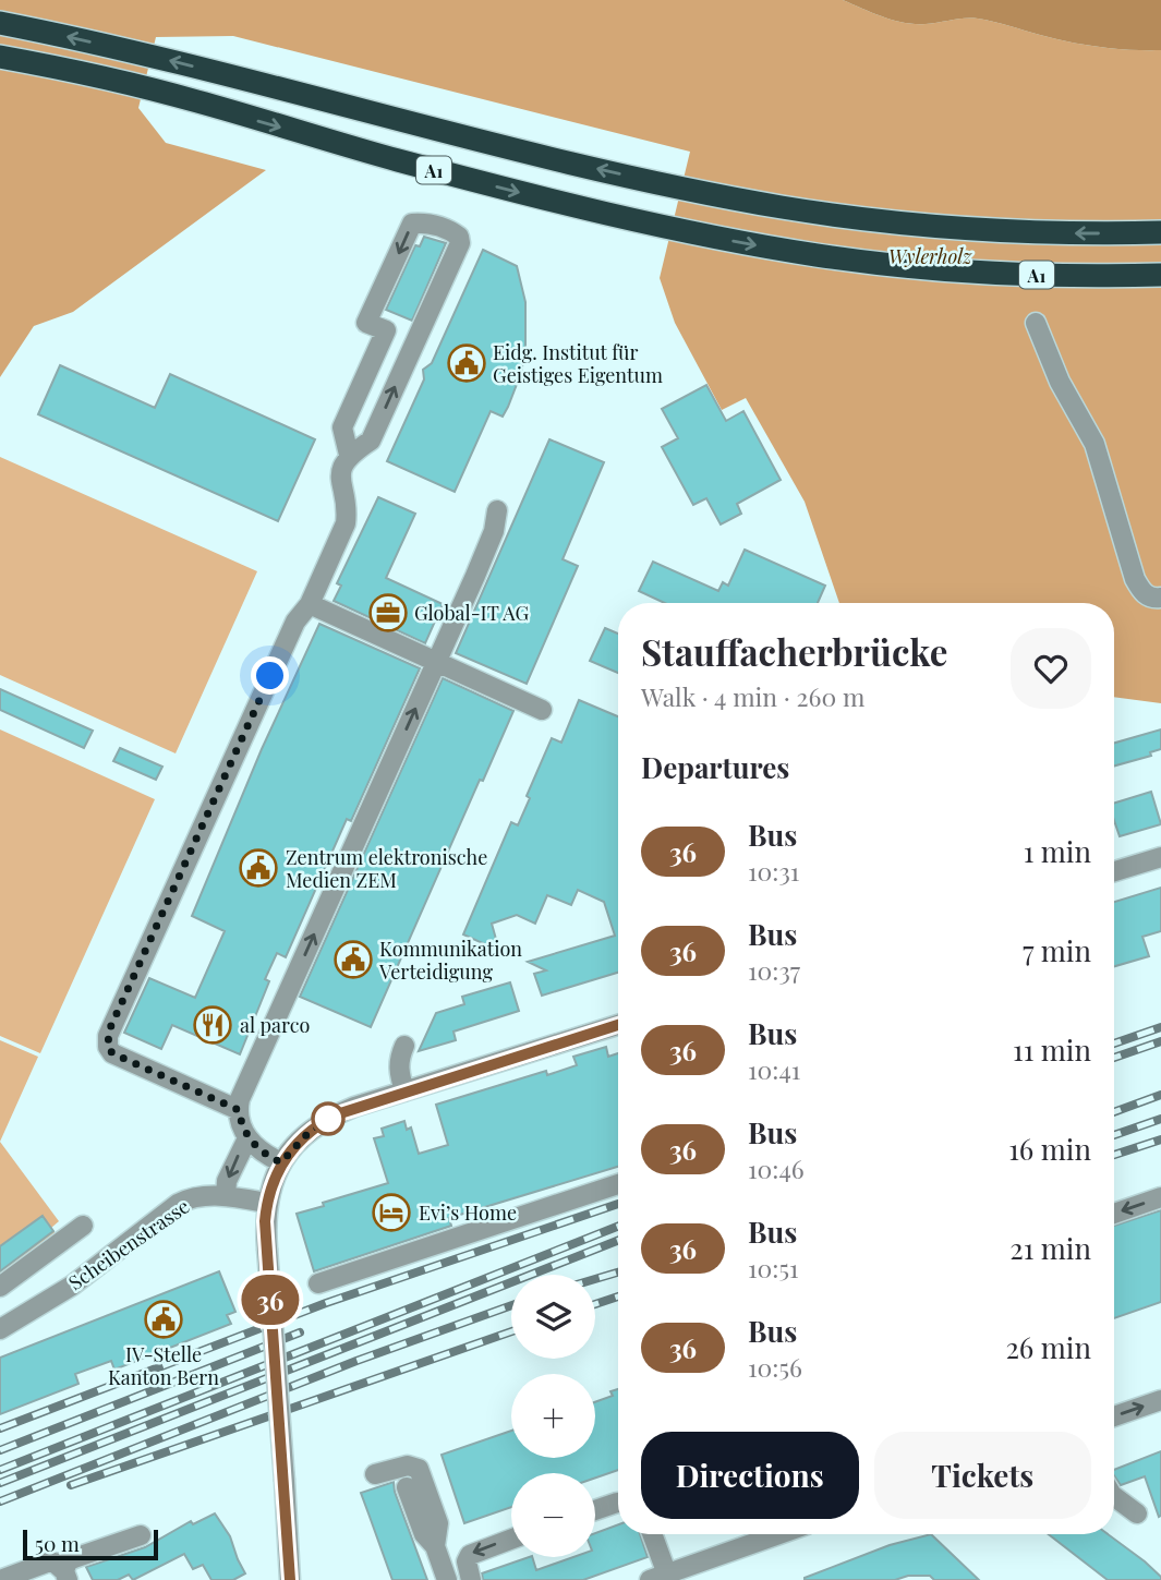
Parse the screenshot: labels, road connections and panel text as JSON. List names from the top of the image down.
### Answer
{
  "streets": {
    "highway": ["A1"],
    "street": ["Scheibenstrasse"]
  },
  "parks": ["Wylerholz"],
  "places": {
    "public building": [
      "Eidg. Institut für Geistiges Eigentum",
      "Zentrum elektronische Medien ZEM",
      "Kommunikation Verteidigung",
      "IV-Stelle Kanton Bern"
    ],
    "office": ["Global-IT AG"],
    "restaurant": ["al parco"],
    "hotel": ["Evi’s Home"]
  },
  "lines": ["bus line 36"],
  "scale_bar": "50 m",
  "page": {
    "on_map": "36",
    "heading": [
      ["Stauffacherbrücke", "Walk · 4 min · 260 m"],
      "Departures"
    ],
    "list": [
      {
        "mark": "36",
        "name": "Bus",
        "note": "10:31",
        "value": "1 min"
      },
      {
        "mark": "36",
        "name": "Bus",
        "note": "10:37",
        "value": "7 min"
      },
      {
        "mark": "36",
        "name": "Bus",
        "note": "10:41",
        "value": "11 min"
      },
      {
        "mark": "36",
        "name": "Bus",
        "note": "10:46",
        "value": "16 min"
      },
      {
        "mark": "36",
        "name": "Bus",
        "note": "10:51",
        "value": "21 min"
      },
      {
        "mark": "36",
        "name": "Bus",
        "note": "10:56",
        "value": "26 min"
      }
    ],
    "map_buttons": ["+", "−"],
    "buttons": ["Directions", "Tickets"],
    "scale": "50 m"
  }
}
